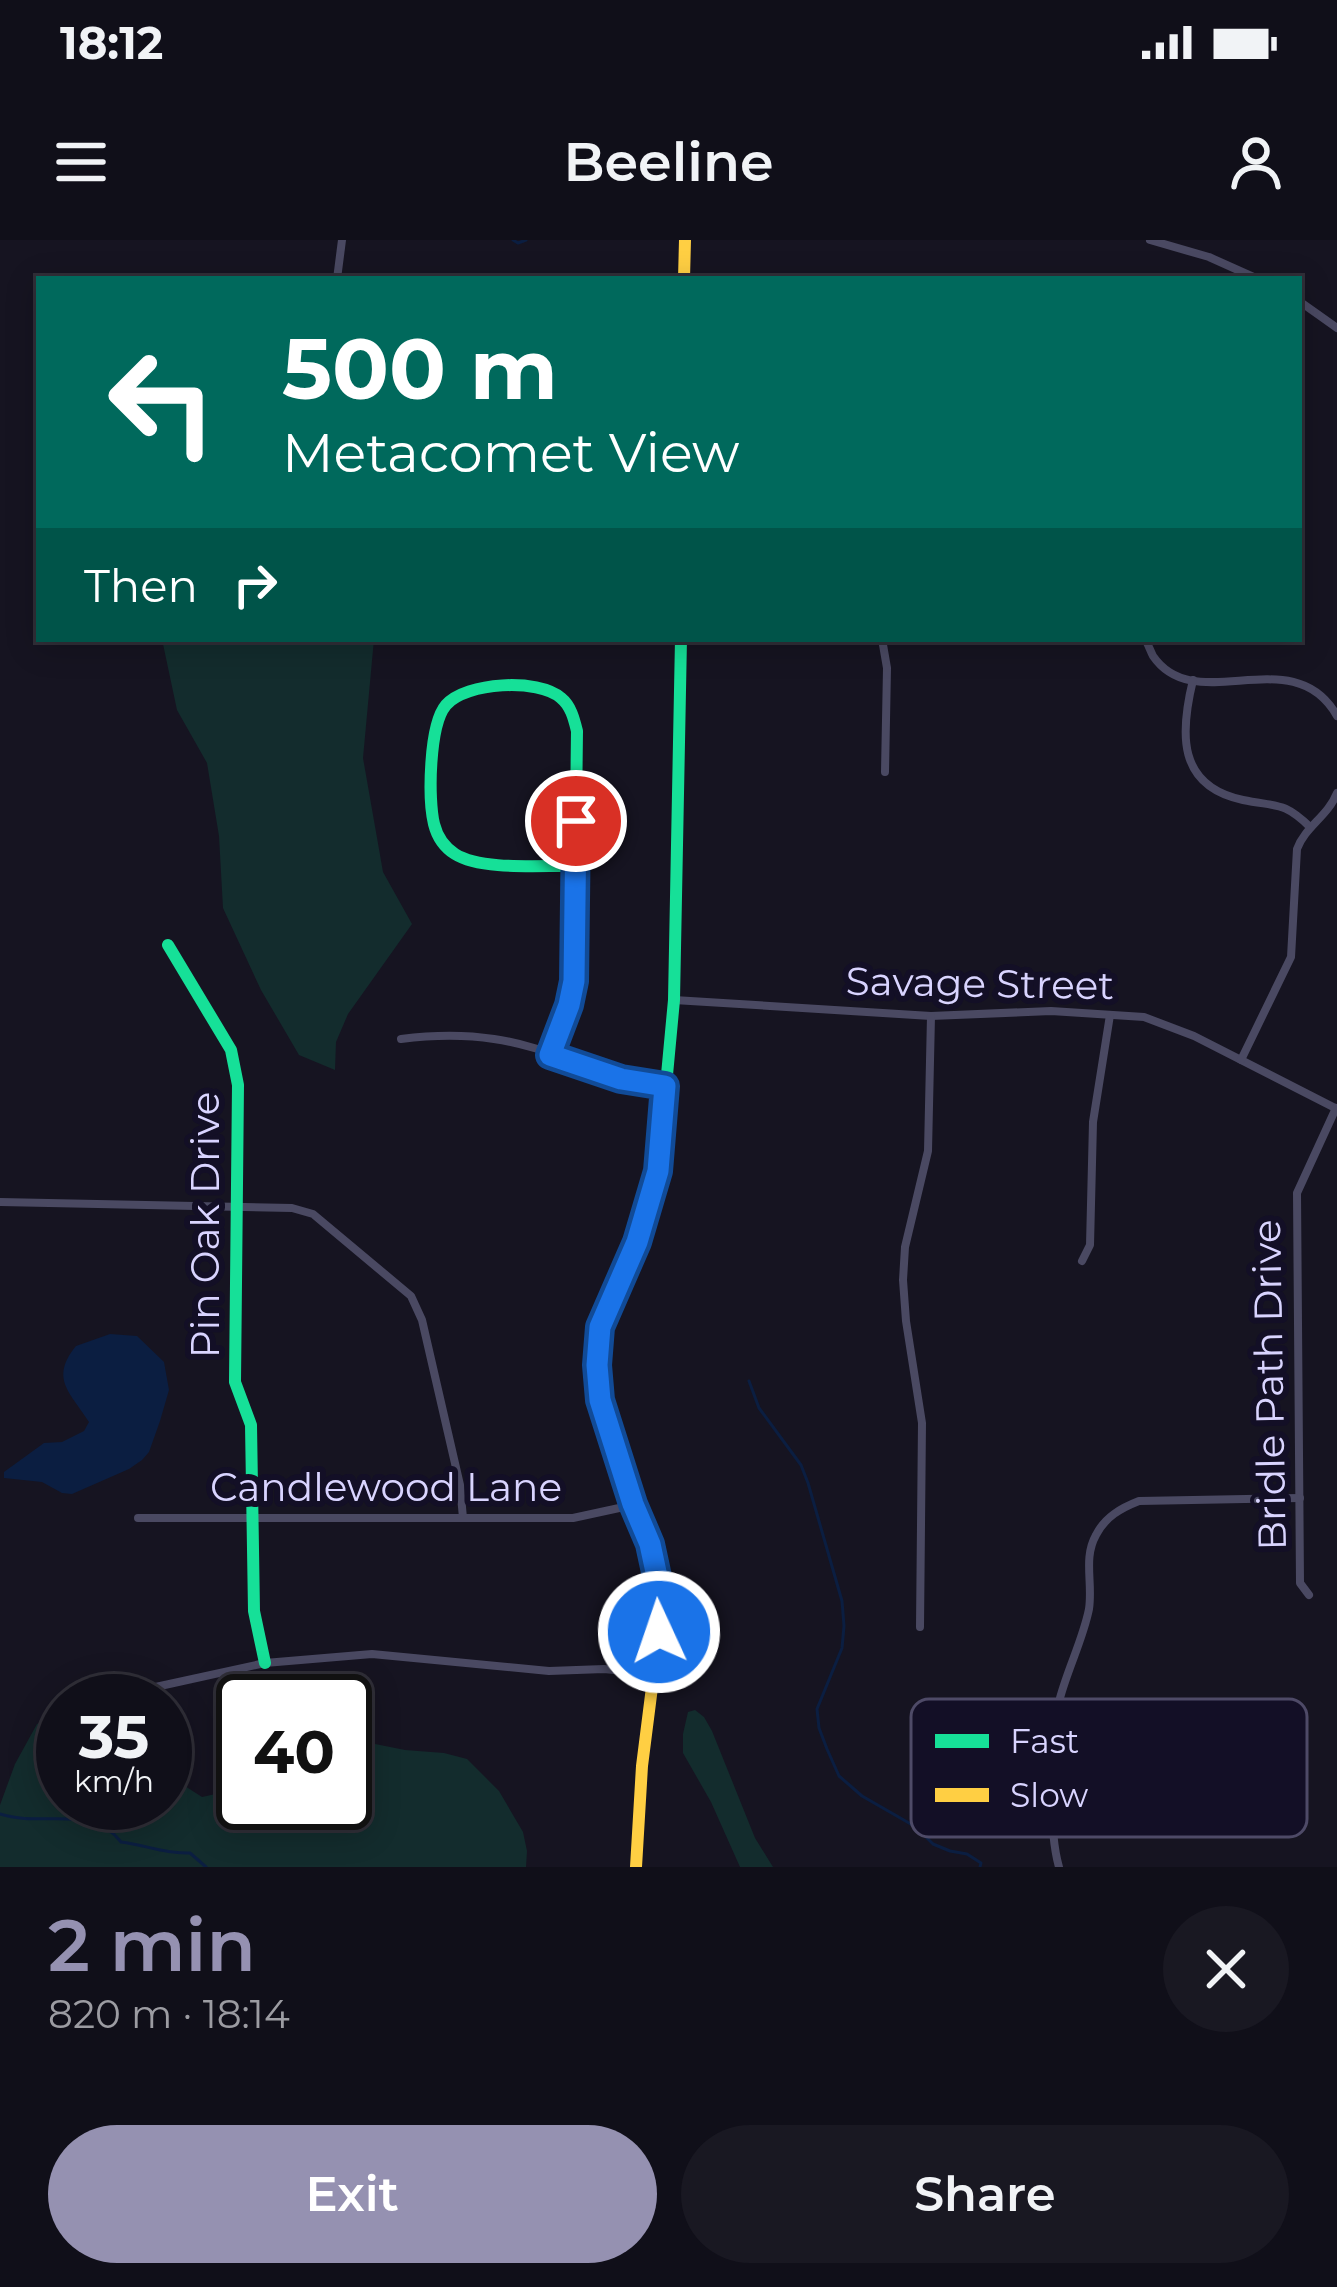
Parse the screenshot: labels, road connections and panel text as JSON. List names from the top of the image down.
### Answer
{
  "streets": {
    "street": [
      "Savage Street",
      "Pin Oak Drive",
      "Bridle Path Drive",
      "Candlewood Lane"
    ]
  },
  "crossings": [
    ["Savage Street", "Bridle Path Drive"],
    ["Pin Oak Drive", "Candlewood Lane"]
  ],
  "legend": ["Fast", "Slow"],
  "page": {
    "status": "18:12",
    "header": "Beeline",
    "turn": ["500 m", "Metacomet View"],
    "then": "Then",
    "speed": "35 km/h",
    "limit": "40",
    "heading": ["2 min", "820 m · 18:14"],
    "buttons": ["Exit", "Share"]
  }
}
